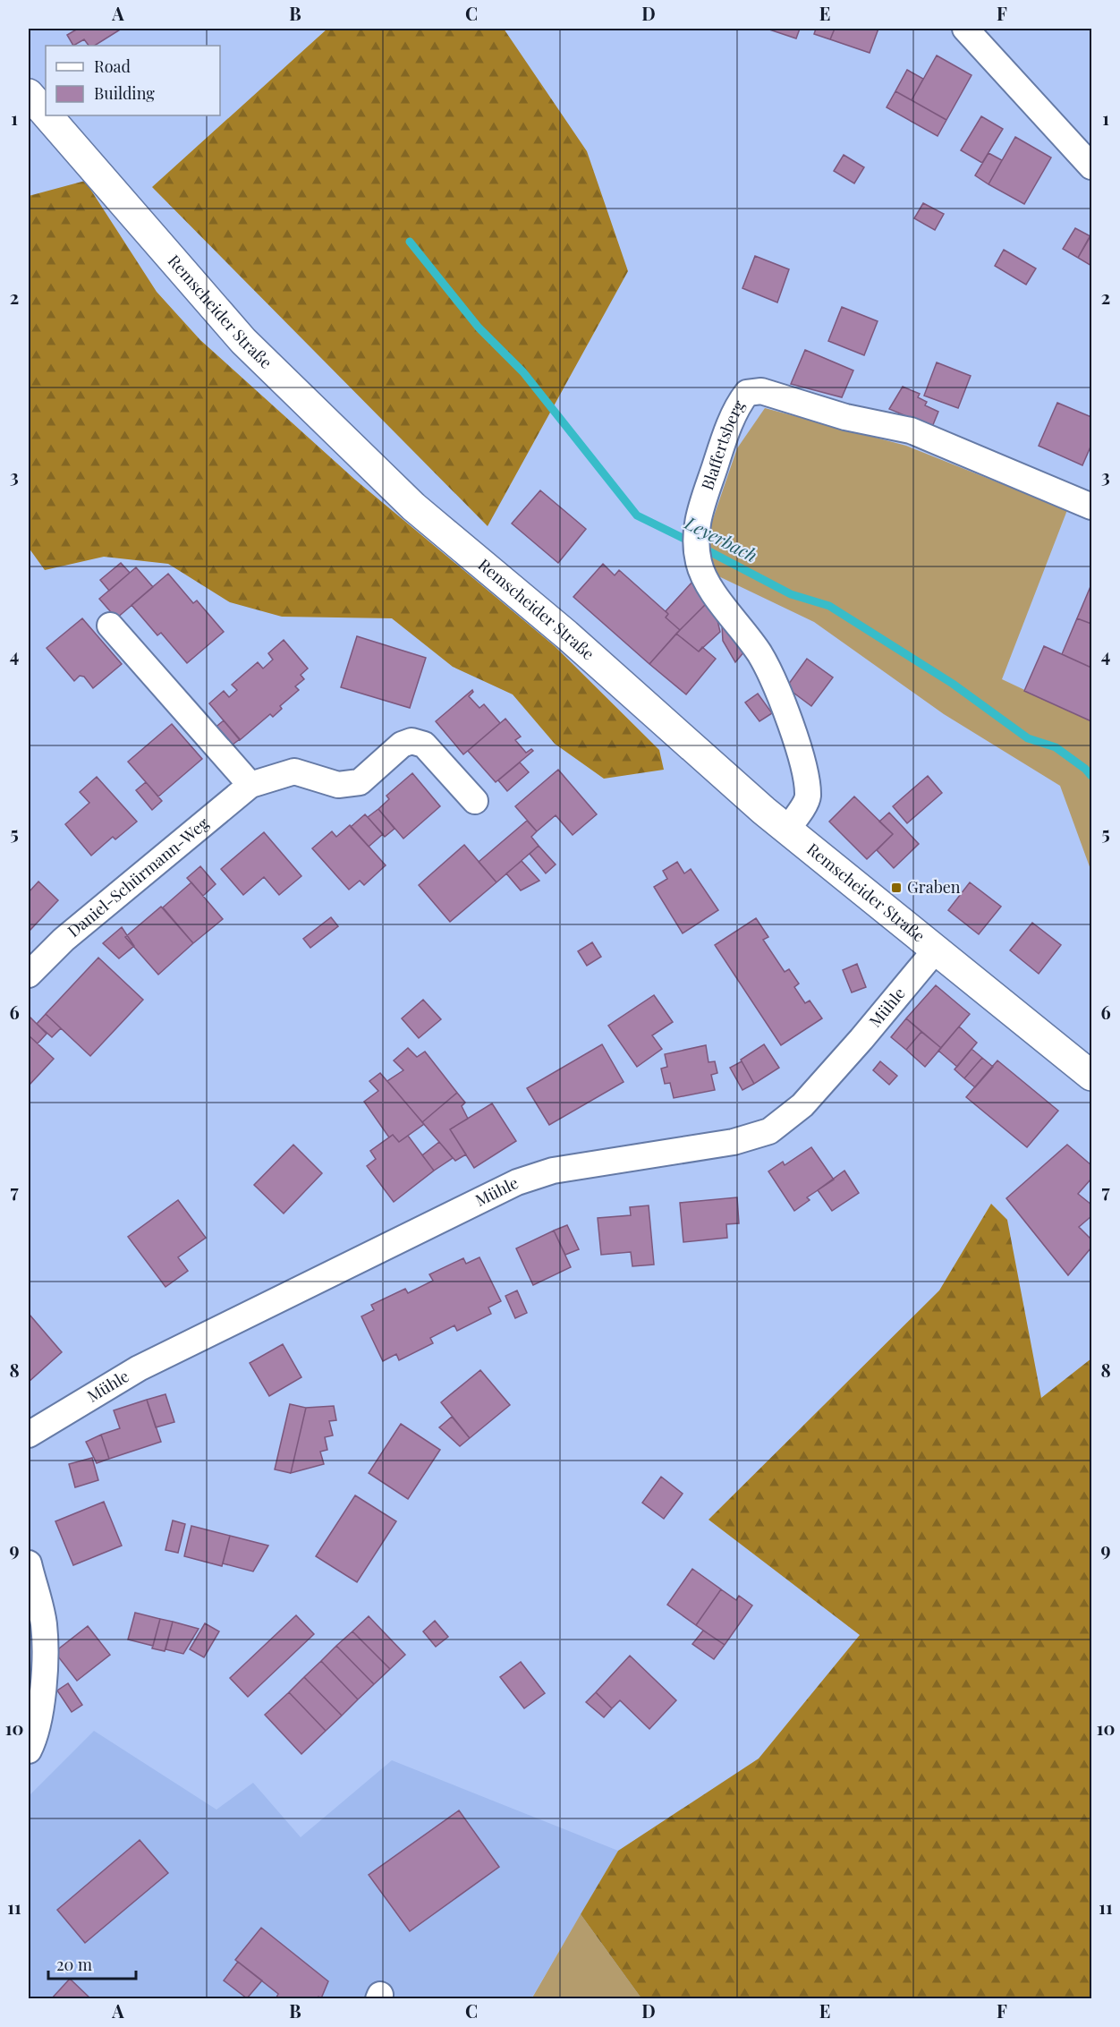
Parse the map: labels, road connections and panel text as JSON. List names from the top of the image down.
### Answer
{
  "streets": {
    "main road": ["Remscheider Straße"],
    "street": ["Blaffertsberg", "Daniel-Schürmann-Weg", "Mühle"]
  },
  "crossings": [
    ["Remscheider Straße", "Blaffertsberg"],
    ["Remscheider Straße", "Mühle"]
  ],
  "water": ["Leyerbach"],
  "places": {
    "transit": ["Graben"]
  },
  "legend": ["Road", "Building"],
  "scale_bar": "20 m",
  "grid": {
    "columns": [
      "A",
      "B",
      "C",
      "D",
      "E",
      "F"
    ],
    "rows": [
      "1",
      "2",
      "3",
      "4",
      "5",
      "6",
      "7",
      "8",
      "9",
      "10",
      "11"
    ]
  }
}
